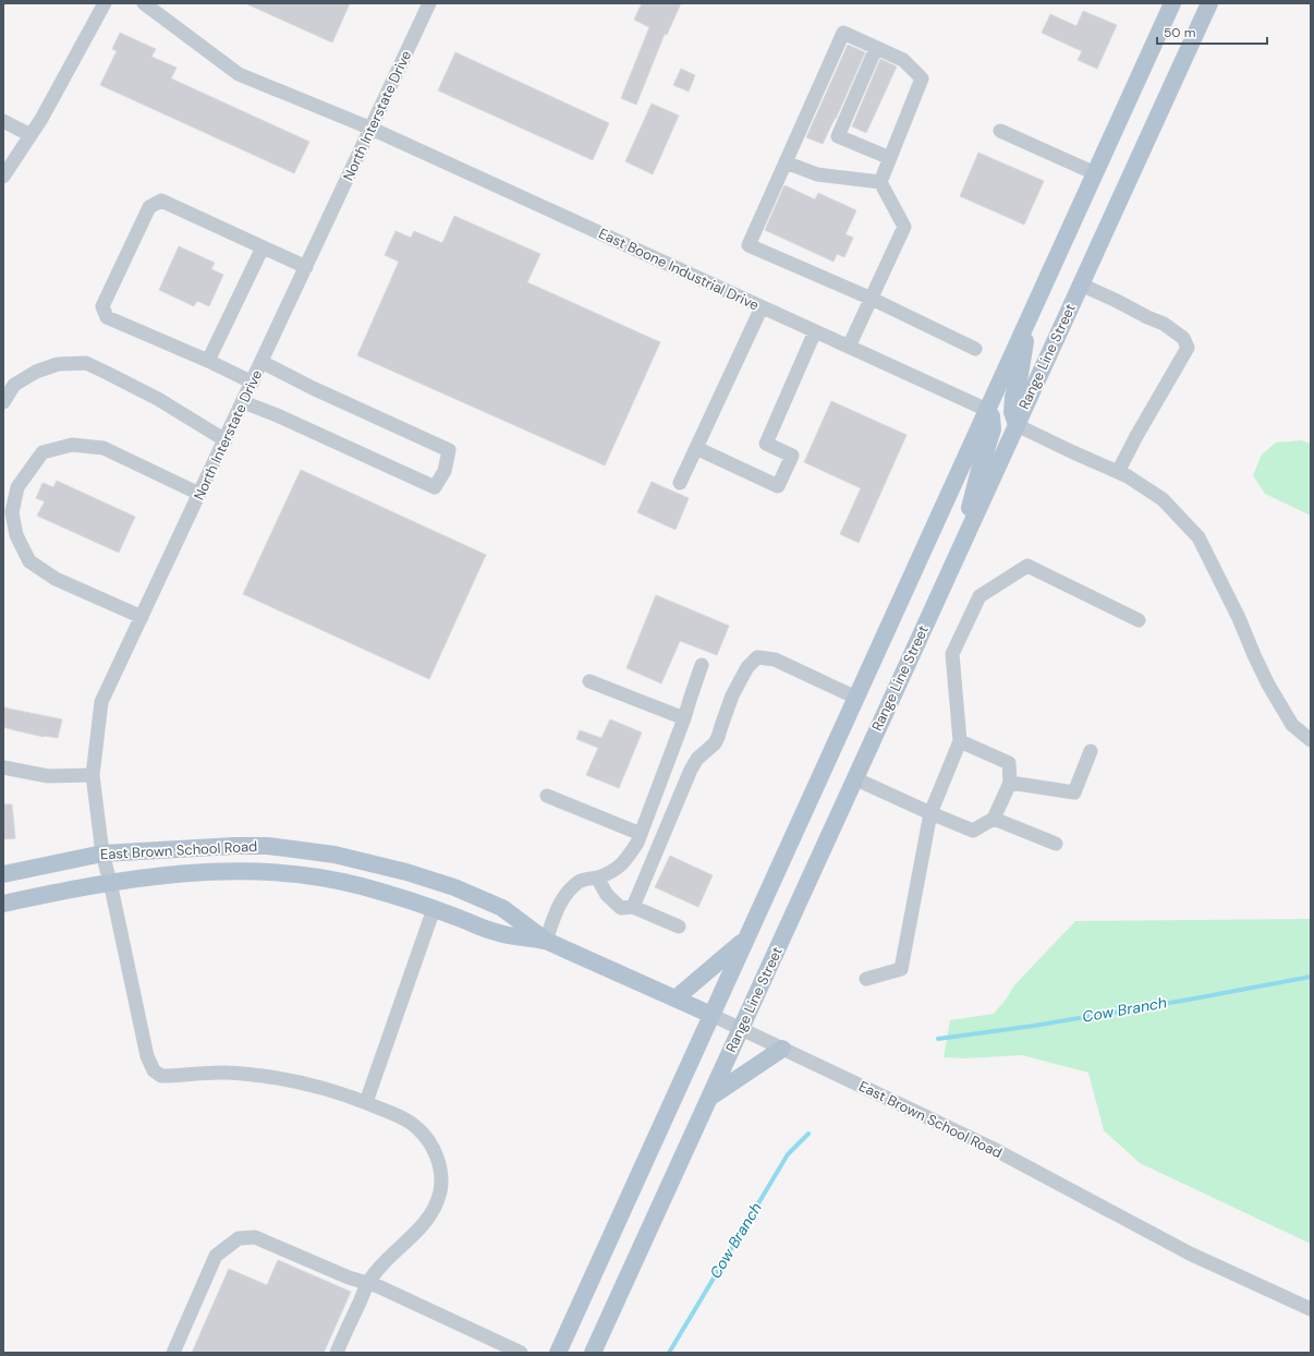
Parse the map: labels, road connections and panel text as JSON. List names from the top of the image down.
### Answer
{
  "streets": {
    "main road": ["Range Line Street", "East Brown School Road"],
    "street": ["North Interstate Drive", "East Boone Industrial Drive"]
  },
  "crossings": [
    ["North Interstate Drive", "East Boone Industrial Drive"],
    ["North Interstate Drive", "East Brown School Road"],
    ["Range Line Street", "East Brown School Road"]
  ],
  "water": ["Cow Branch"],
  "scale_bar": "50 m"
}
